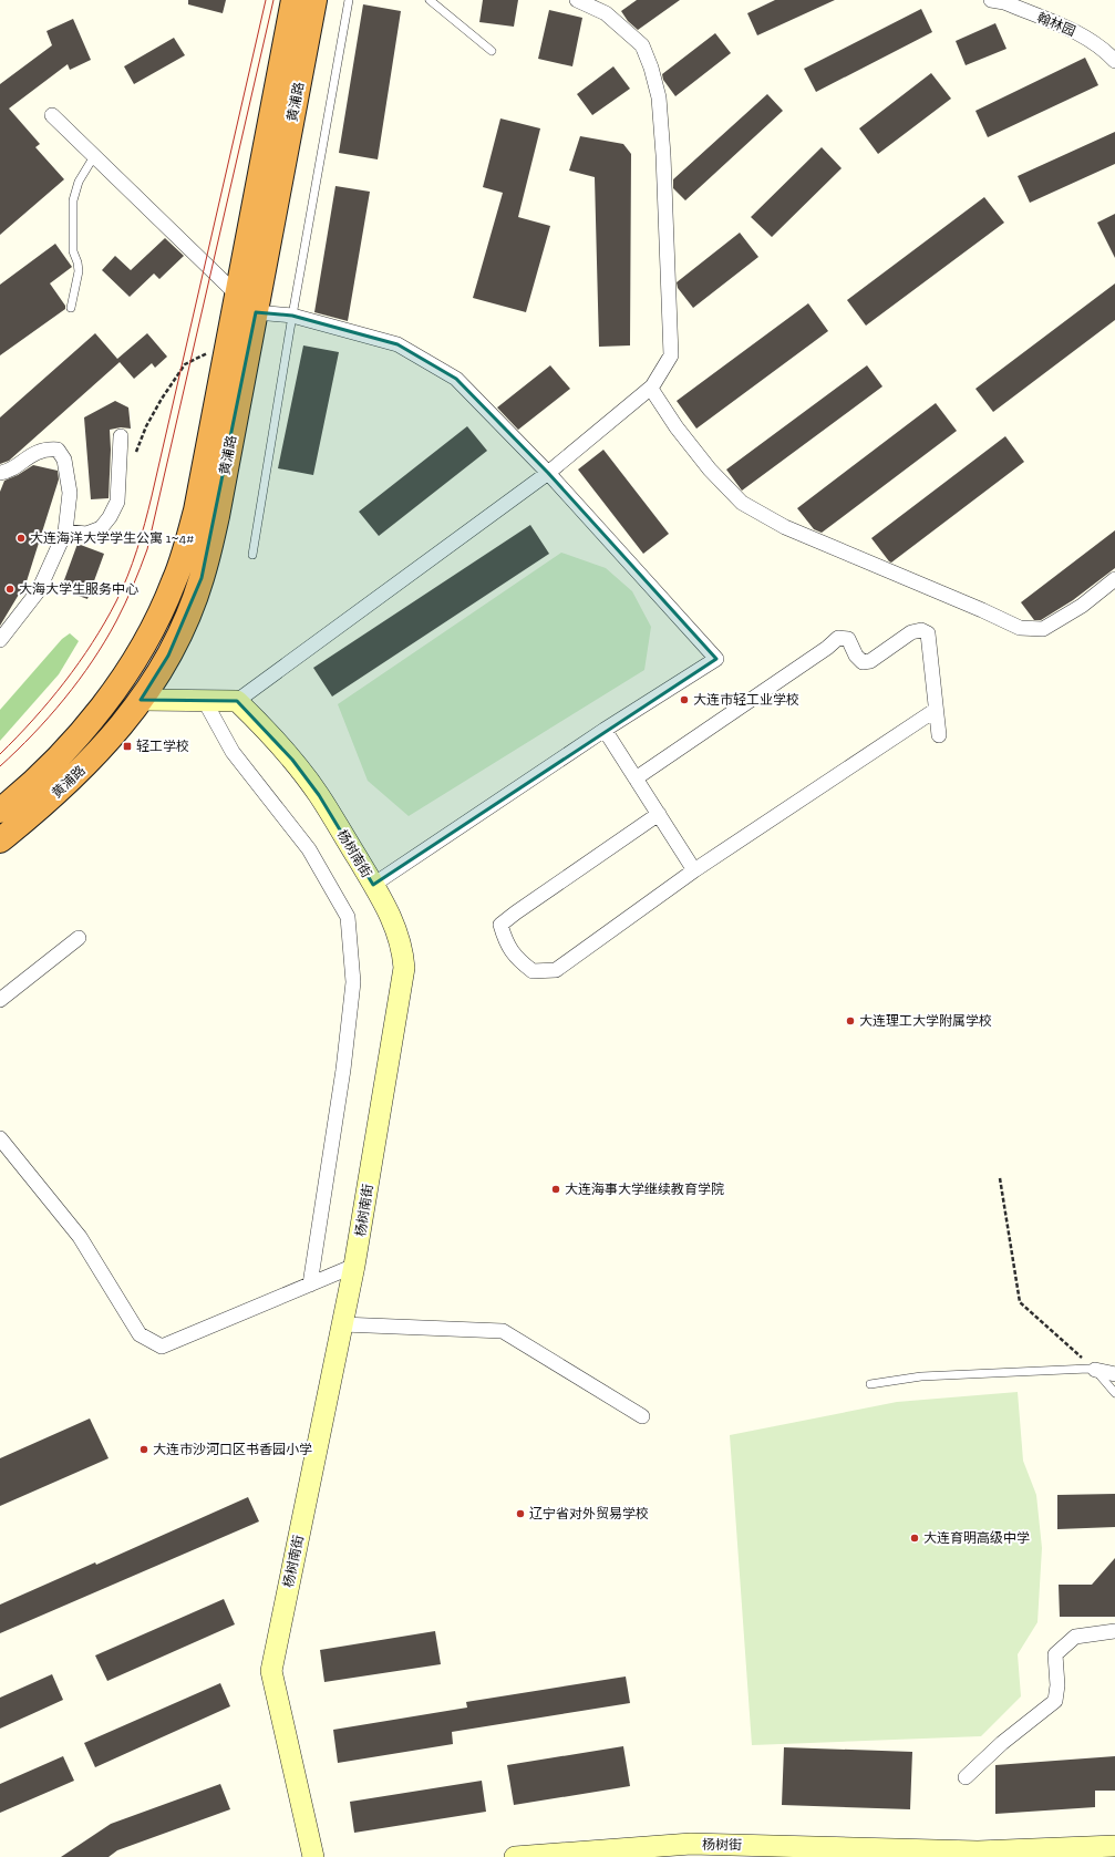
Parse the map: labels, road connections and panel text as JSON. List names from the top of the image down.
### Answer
{
  "streets": {
    "highway": ["黄浦路"],
    "street": ["翰林园", "杨树南街", "杨树街"]
  },
  "places": {
    "other": [
      "大连海洋大学学生公寓 1~4#",
      "大海大学生服务中心",
      "大连市轻工业学校",
      "大连理工大学附属学校",
      "大连海事大学继续教育学院",
      "大连市沙河口区书香园小学",
      "辽宁省对外贸易学校",
      "大连育明高级中学"
    ],
    "transit": ["轻工学校"]
  }
}
